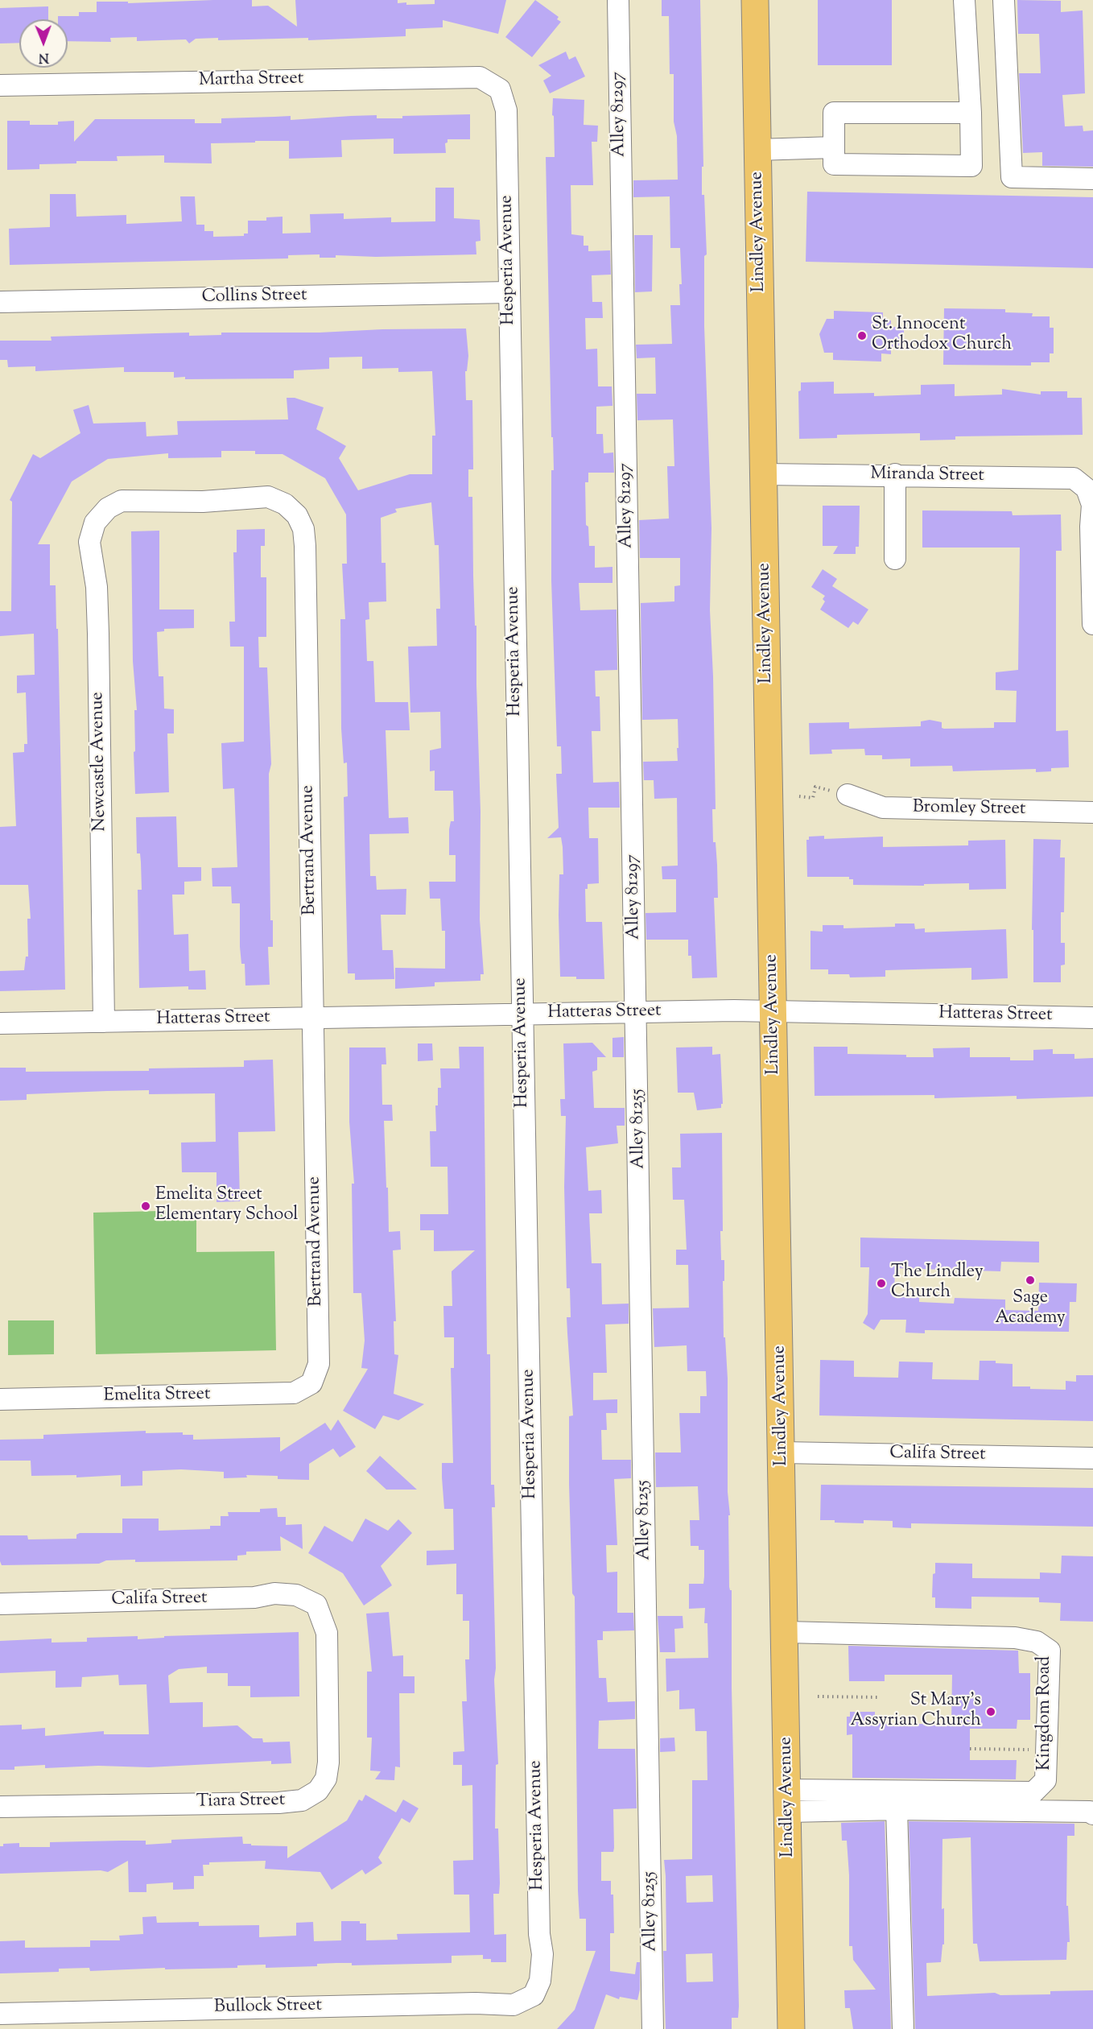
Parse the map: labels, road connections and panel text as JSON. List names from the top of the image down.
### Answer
{
  "streets": {
    "main road": ["Lindley Avenue"],
    "street": [
      "Martha Street",
      "Alley 81297",
      "Hesperia Avenue",
      "Collins Street",
      "Miranda Street",
      "Newcastle Avenue",
      "Bromley Street",
      "Bertrand Avenue",
      "Hatteras Street",
      "Alley 81255",
      "Emelita Street",
      "Califa Street",
      "Kingdom Road",
      "Tiara Street",
      "Bullock Street"
    ]
  },
  "crossings": [
    ["Martha Street", "Hesperia Avenue"],
    ["Alley 81297", "Hatteras Street"],
    ["Alley 81297", "Alley 81255"],
    ["Lindley Avenue", "Miranda Street"],
    ["Lindley Avenue", "Hatteras Street"],
    ["Lindley Avenue", "Califa Street"],
    ["Lindley Avenue", "Kingdom Road"],
    ["Hesperia Avenue", "Collins Street"],
    ["Hesperia Avenue", "Hatteras Street"],
    ["Hesperia Avenue", "Bullock Street"],
    ["Newcastle Avenue", "Bertrand Avenue"],
    ["Newcastle Avenue", "Hatteras Street"],
    ["Bertrand Avenue", "Hatteras Street"],
    ["Bertrand Avenue", "Emelita Street"],
    ["Hatteras Street", "Alley 81255"],
    ["Califa Street", "Tiara Street"]
  ],
  "places": [
    "St. Innocent Orthodox Church",
    "Emelita Street Elementary School",
    "Sage Academy",
    "The Lindley Church",
    "St Mary's Assyrian Church"
  ],
  "north": "bottom"
}
